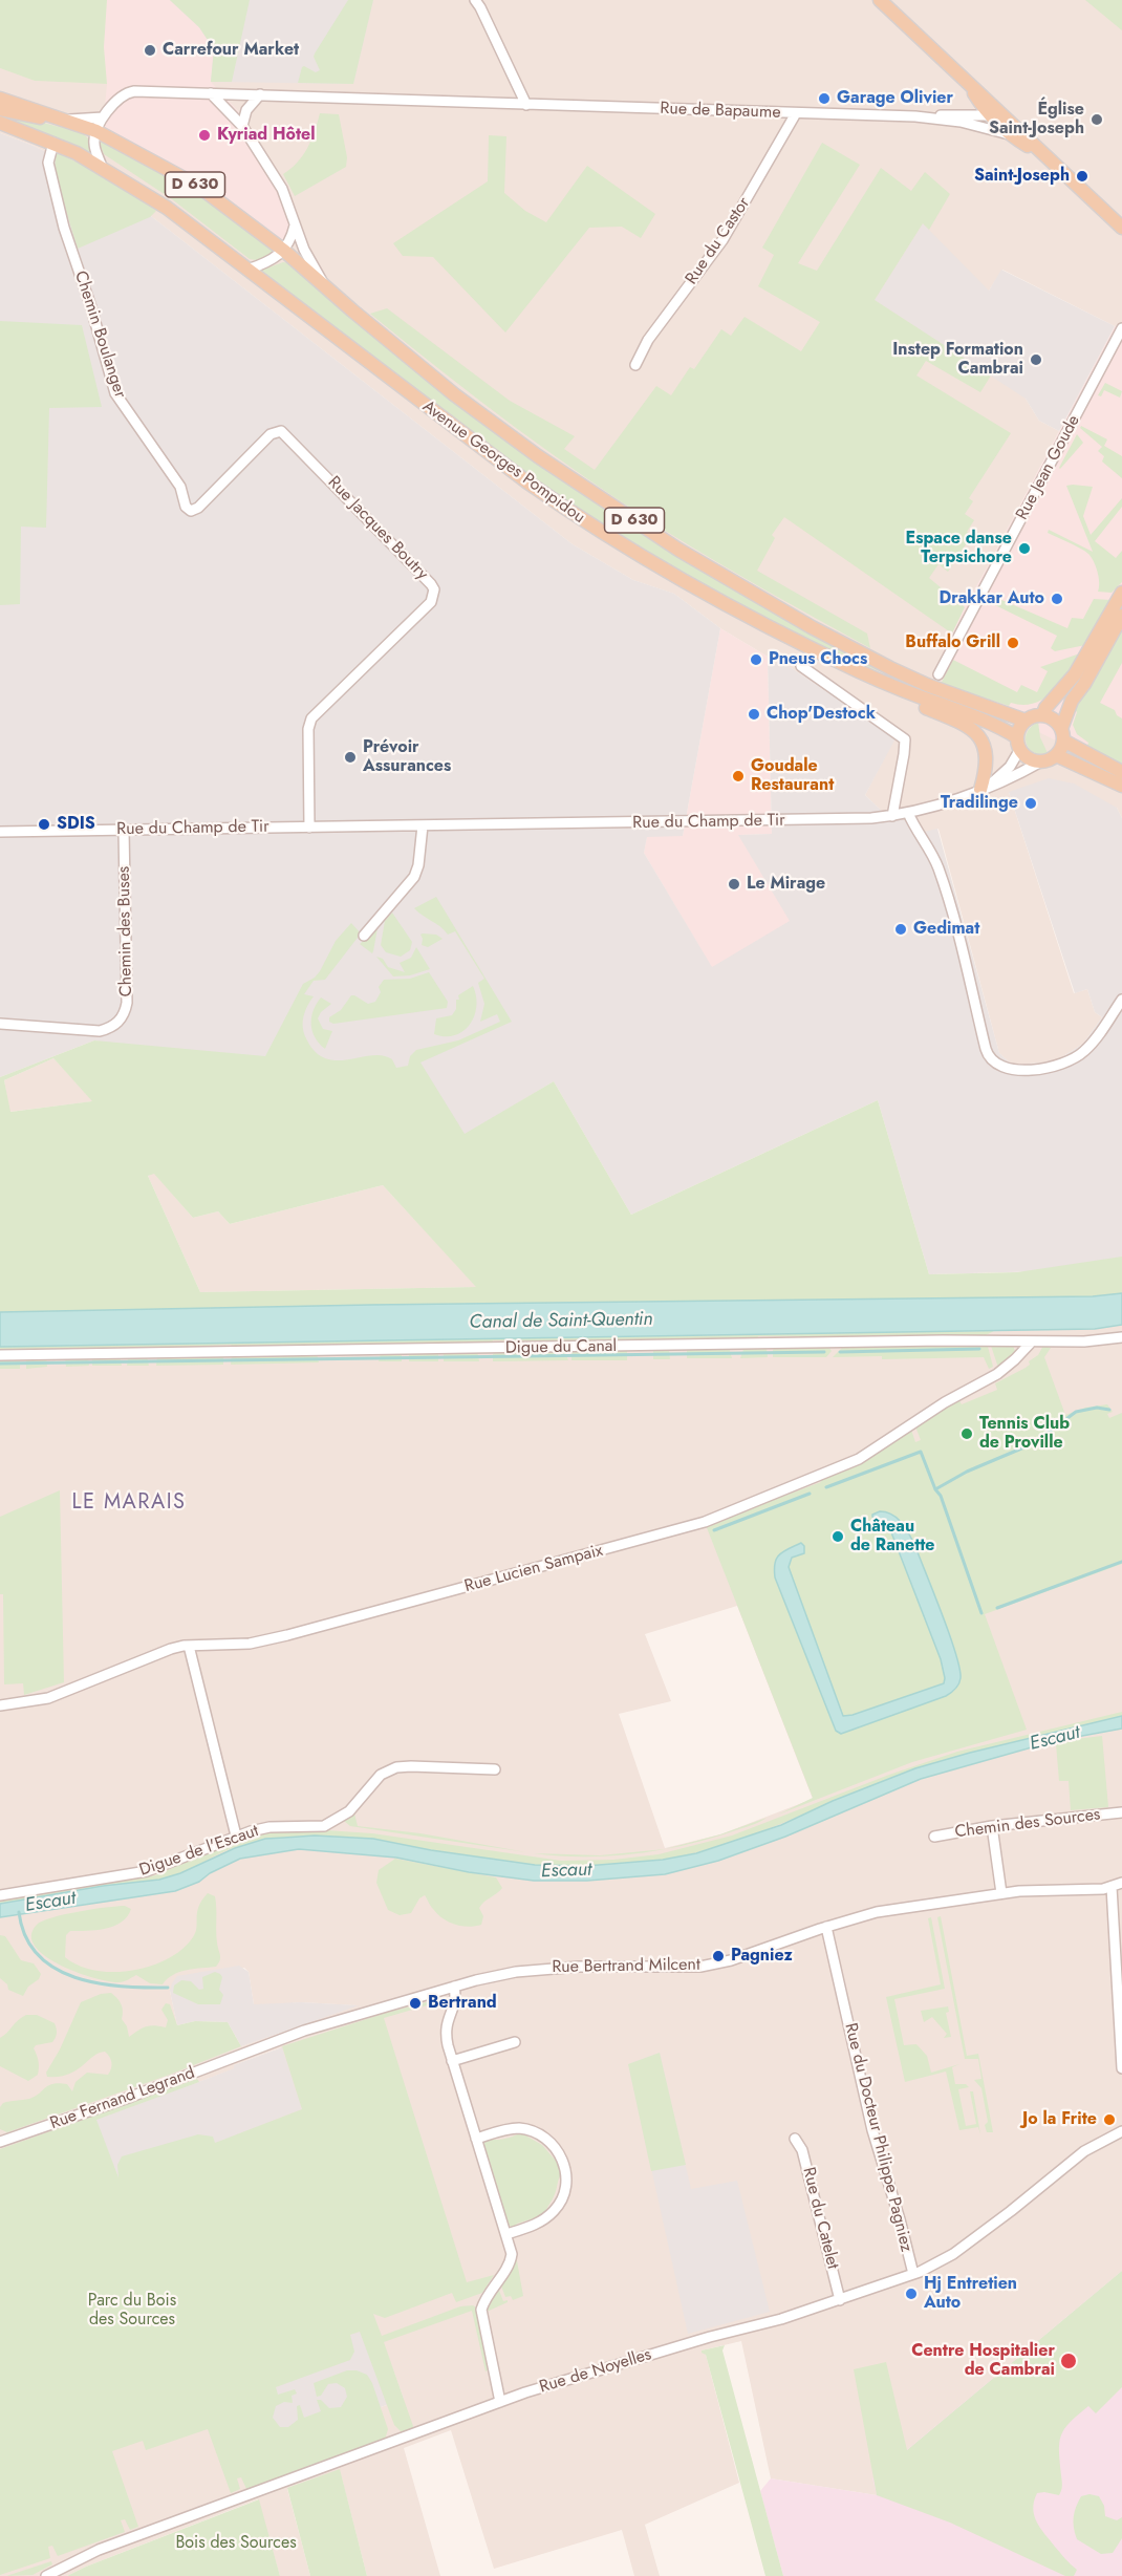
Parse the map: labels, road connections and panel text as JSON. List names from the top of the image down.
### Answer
{
  "streets": {
    "main road": ["D 630", "Avenue Georges Pompidou"],
    "street": [
      "Rue de Bapaume",
      "Rue du Castor",
      "Chemin Boulanger",
      "Rue Jean Goude",
      "Rue Jacques Boutry",
      "Rue du Champ de Tir",
      "Chemin des Buses",
      "Digue du Canal",
      "Rue Lucien Sampaix",
      "Chemin des Sources",
      "Digue de l'Escaut",
      "Rue Bertrand Milcent",
      "Rue Fernand Legrand",
      "Rue du Docteur Philippe Pagniez",
      "Rue du Catelet",
      "Rue de Noyelles"
    ]
  },
  "crossings": [
    ["Rue de Bapaume", "Rue du Castor"],
    ["Chemin Boulanger", "Avenue Georges Pompidou"],
    ["Chemin Boulanger", "Rue Jacques Boutry"],
    ["Avenue Georges Pompidou", "Rue du Champ de Tir"],
    ["Rue Jacques Boutry", "Rue du Champ de Tir"],
    ["Rue du Champ de Tir", "Chemin des Buses"],
    ["Digue du Canal", "Rue Lucien Sampaix"],
    ["Rue Bertrand Milcent", "Rue Fernand Legrand"],
    ["Rue Bertrand Milcent", "Rue du Docteur Philippe Pagniez"],
    ["Rue du Docteur Philippe Pagniez", "Rue de Noyelles"],
    ["Rue du Catelet", "Rue de Noyelles"]
  ],
  "districts": ["LE MARAIS"],
  "water": ["Canal de Saint-Quentin", "Escaut"],
  "parks": ["Parc du Bois des Sources", "Bois des Sources"],
  "places": [
    "Carrefour Market",
    "Garage Olivier",
    "Église Saint-Joseph",
    "Kyriad Hôtel",
    "Saint-Joseph",
    "Instep Formation Cambrai",
    "Espace danse Terpsichore",
    "Drakkar Auto",
    "Buffalo Grill",
    "Pneus Chocs",
    "Chop'Destock",
    "Prévoir Assurances",
    "Goudale Restaurant",
    "Tradilinge",
    "SDIS",
    "Le Mirage",
    "Gedimat",
    "Tennis Club de Proville",
    "Château de Ranette",
    "Pagniez",
    "Bertrand",
    "Jo la Frite",
    "Hj Entretien Auto",
    "Centre Hospitalier de Cambrai"
  ]
}
